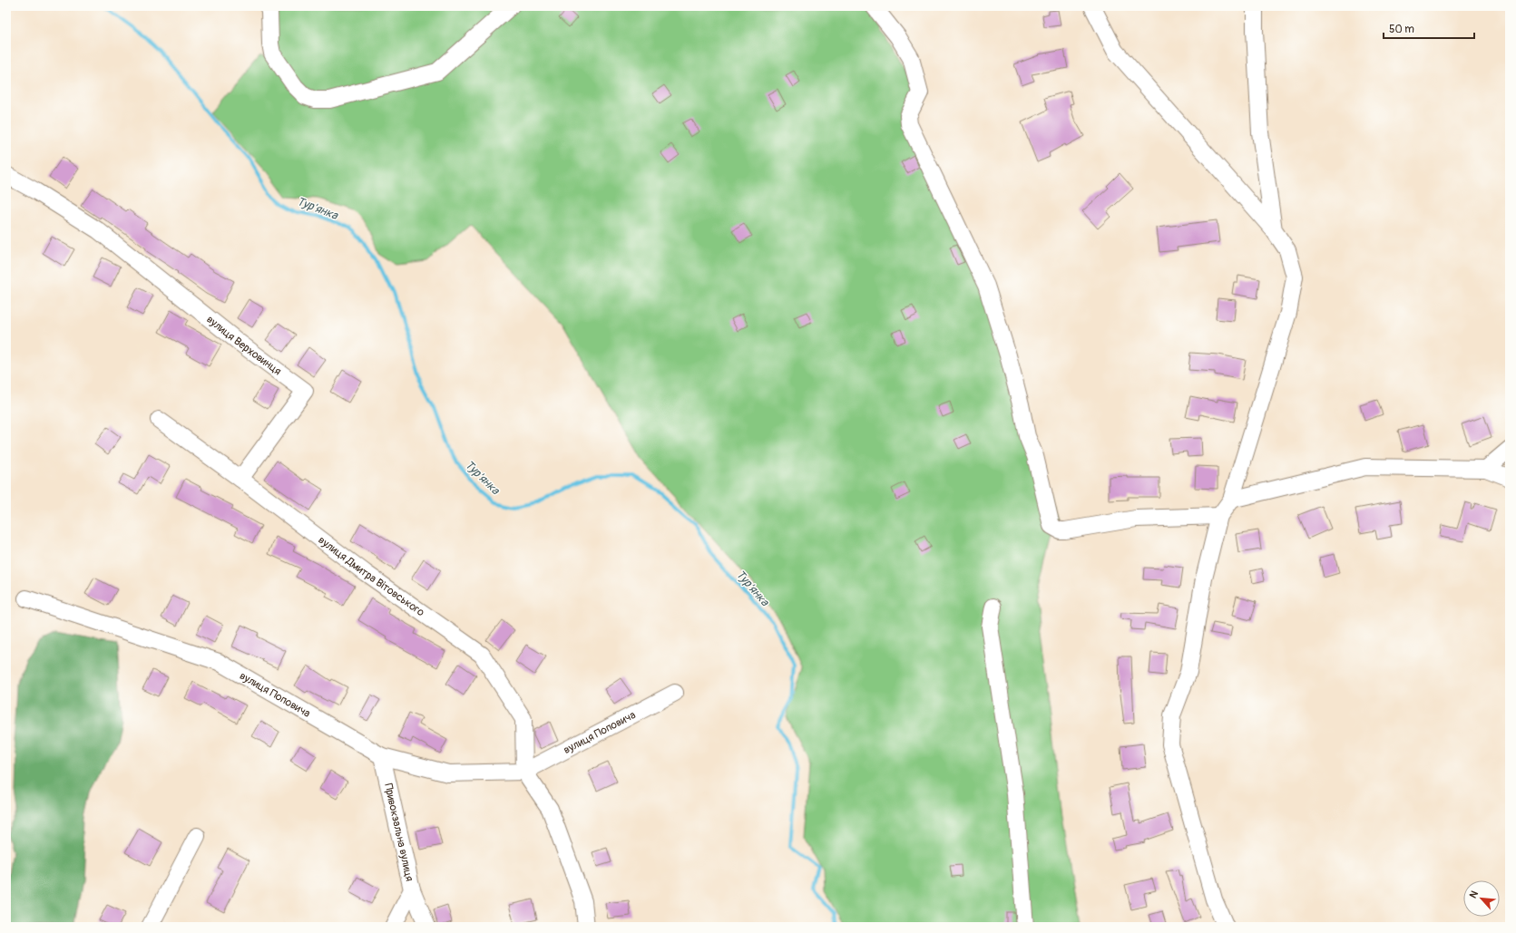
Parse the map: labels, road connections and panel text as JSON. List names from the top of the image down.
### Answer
{
  "streets": {
    "street": [
      "вулиця Верховинця",
      "вулиця Дмитра Вітовського",
      "вулиця Поповича",
      "Привокзальна вулиця"
    ]
  },
  "crossings": [
    ["вулиця Верховинця", "вулиця Дмитра Вітовського"],
    ["вулиця Дмитра Вітовського", "вулиця Поповича"],
    ["вулиця Поповича", "Привокзальна вулиця"]
  ],
  "water": ["Тур'янка"],
  "scale_bar": "50 m",
  "north": "top left"
}
